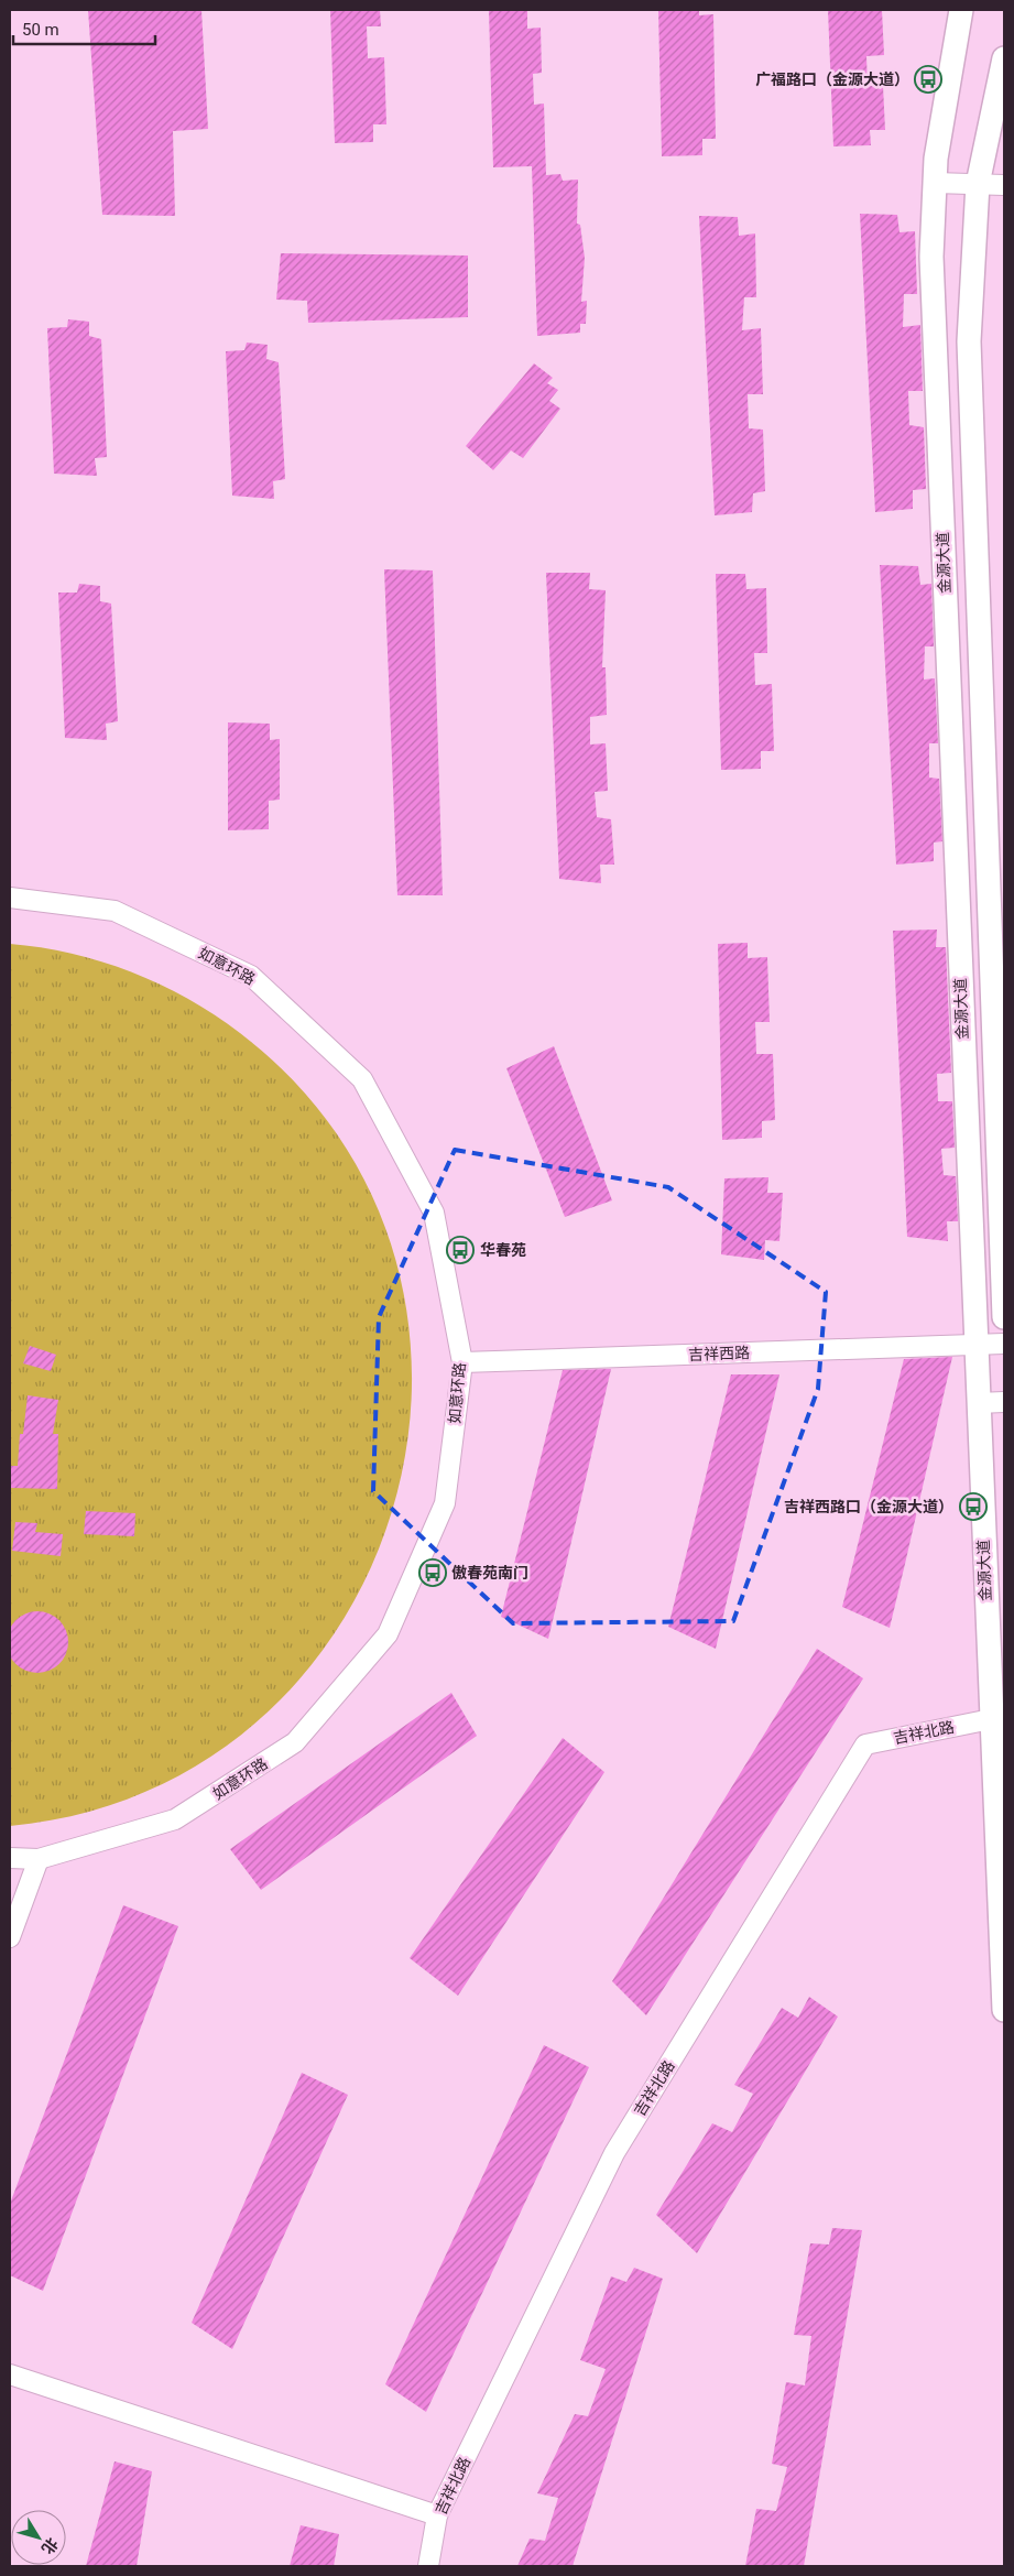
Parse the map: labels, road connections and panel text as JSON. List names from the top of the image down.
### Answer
{
  "streets": {
    "street": [
      "金源大道",
      "如意环路",
      "吉祥西路",
      "吉祥北路"
    ]
  },
  "crossings": [
    ["金源大道", "吉祥西路"],
    ["金源大道", "吉祥北路"],
    ["如意环路", "吉祥西路"]
  ],
  "places": {
    "bus stop": [
      "广福路口（金源大道）",
      "华春苑",
      "吉祥西路口（金源大道）",
      "傲春苑南门"
    ]
  },
  "scale_bar": "50 m",
  "north": "bottom right"
}
